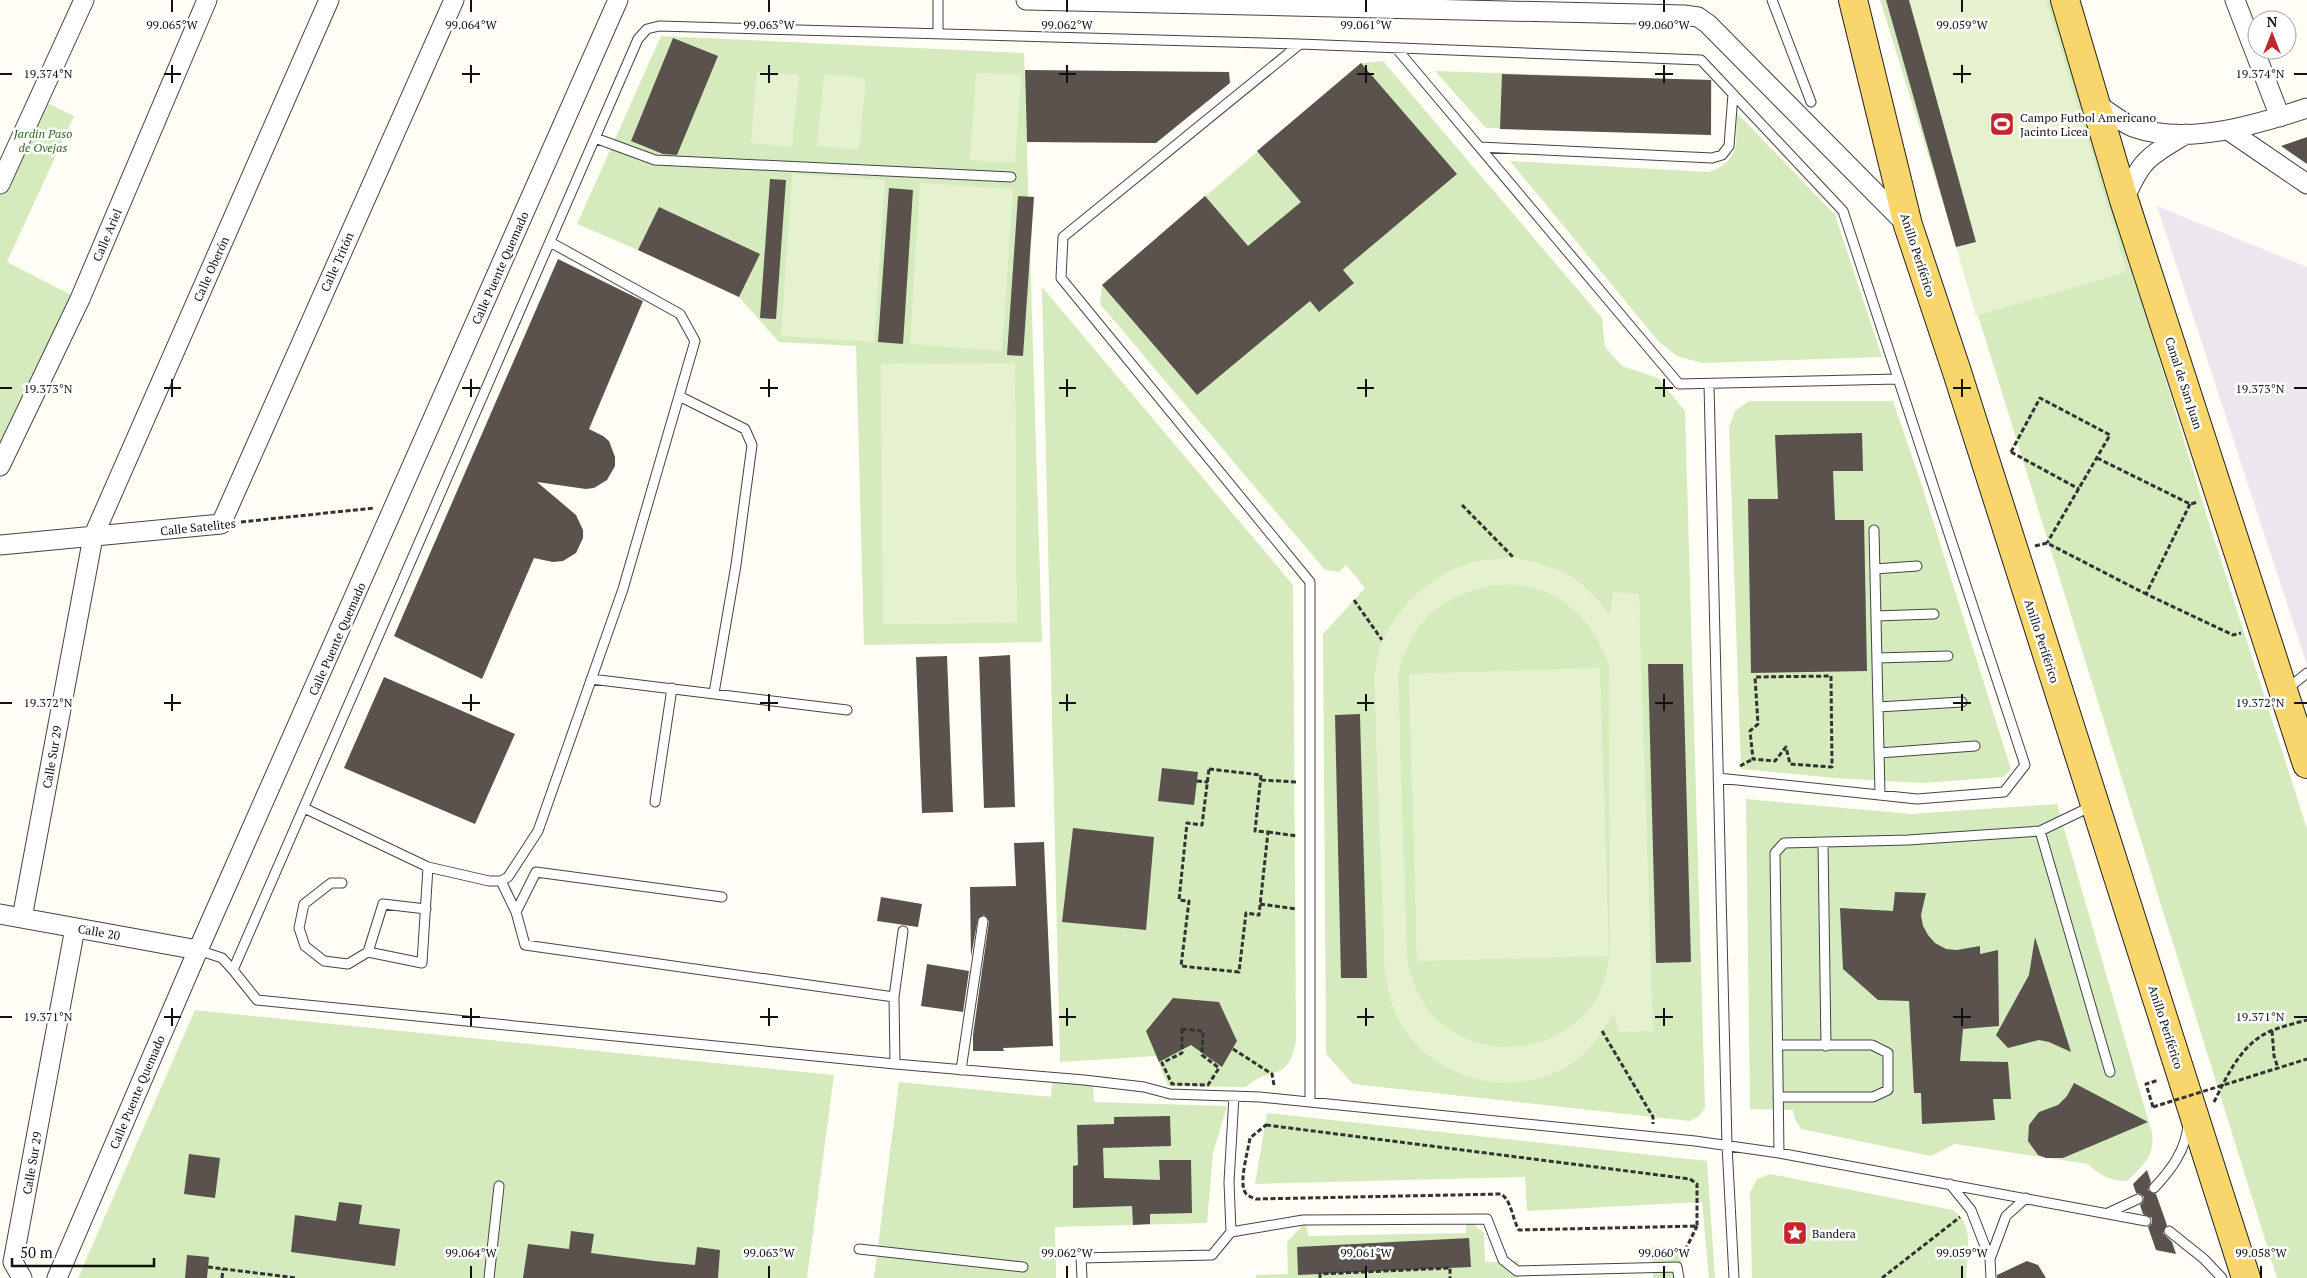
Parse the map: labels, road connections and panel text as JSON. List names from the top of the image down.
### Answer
{
  "streets": {
    "main road": ["Anillo Periférico", "Canal de San Juan"],
    "street": [
      "Calle Ariel",
      "Calle Tritón",
      "Calle Puente Quemado",
      "Calle Oberón",
      "Calle Satelites",
      "Calle Sur 29",
      "Calle 20"
    ]
  },
  "crossings": [
    ["Calle Tritón", "Calle Satelites"],
    ["Calle Puente Quemado", "Calle Satelites"],
    ["Calle Puente Quemado", "Calle 20"],
    ["Calle Oberón", "Calle Satelites"],
    ["Calle Oberón", "Calle Sur 29"],
    ["Calle Satelites", "Calle Sur 29"],
    ["Calle Sur 29", "Calle 20"]
  ],
  "parks": ["Jardin Paso de Ovejas"],
  "places": {
    "sports": ["Campo Futbol Americano Jacinto Licea"],
    "place": ["Bandera"]
  },
  "scale_bar": "50 m",
  "north": "top",
  "coordinates": [
    "99.065°W",
    "99.064°W",
    "99.063°W",
    "99.062°W",
    "99.061°W",
    "99.060°W",
    "99.059°W",
    "19.374°N",
    "19.373°N",
    "19.372°N",
    "19.371°N",
    "99.058°W"
  ]
}
